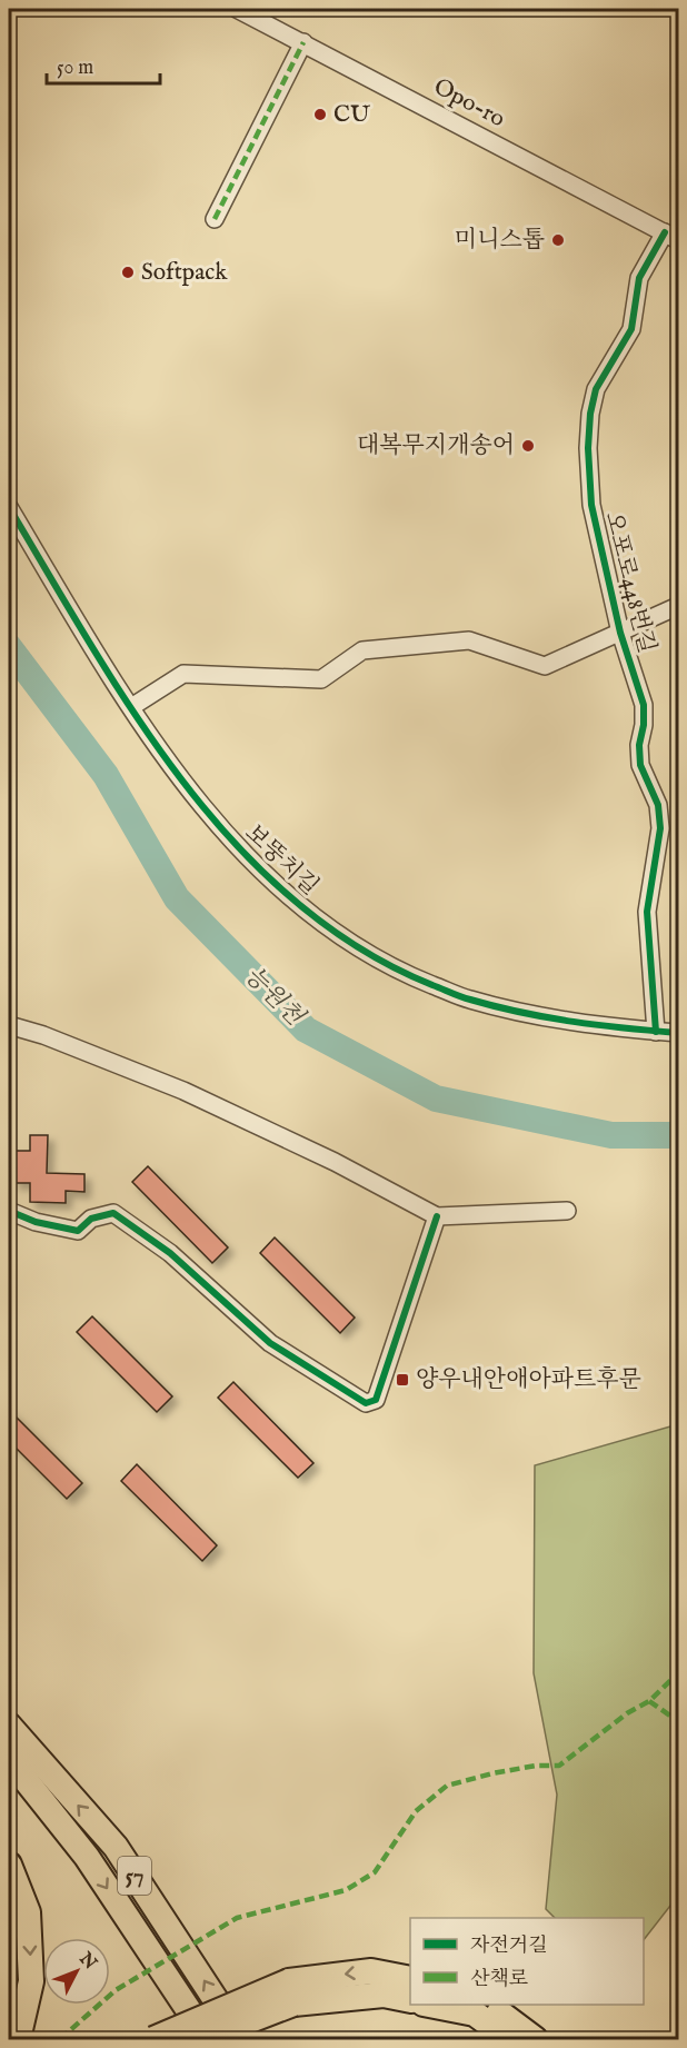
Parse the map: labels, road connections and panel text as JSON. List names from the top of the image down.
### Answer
{
  "streets": {
    "highway": ["57"],
    "street": ["Opo-ro", "오포로448번길", "보뚱치길"]
  },
  "crossings": [
    ["Opo-ro", "오포로448번길"],
    ["오포로448번길", "보뚱치길"]
  ],
  "water": ["능원천"],
  "places": {
    "other": [
      "CU",
      "미니스톱",
      "Softpack",
      "대복무지개송어"
    ],
    "transit": ["양우내안애아파트후문"]
  },
  "legend": ["자전거길", "산책로"],
  "scale_bar": "50 m",
  "north": "top right"
}
